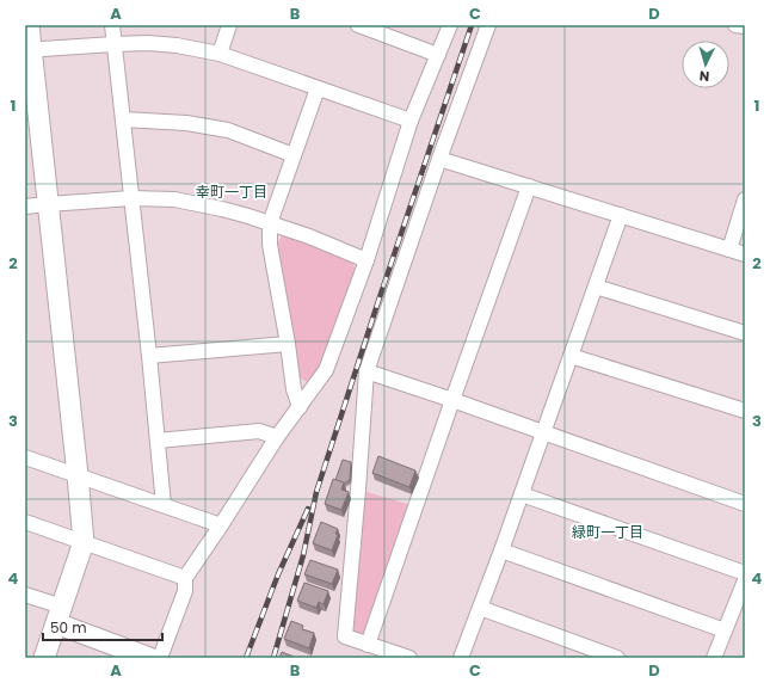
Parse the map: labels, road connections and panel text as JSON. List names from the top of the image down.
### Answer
{
  "districts": ["幸町一丁目", "緑町一丁目"],
  "scale_bar": "50 m",
  "north": "bottom",
  "grid": {
    "columns": [
      "A",
      "B",
      "C",
      "D"
    ],
    "rows": [
      "1",
      "2",
      "3",
      "4"
    ]
  }
}
